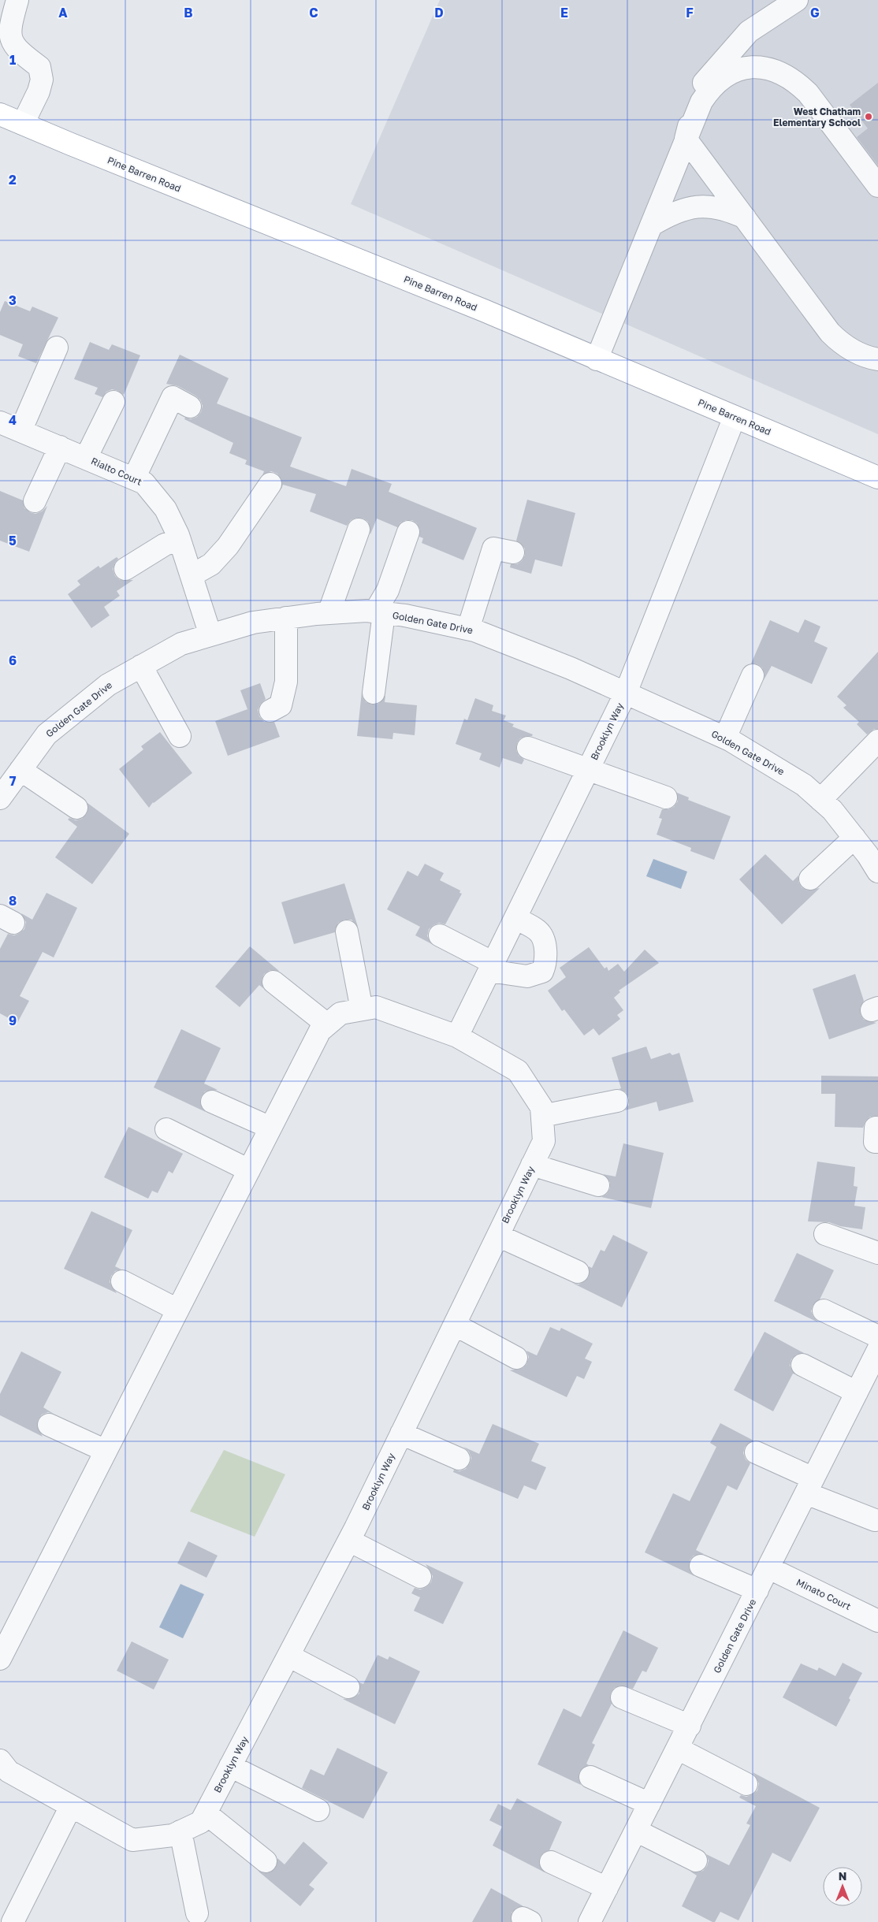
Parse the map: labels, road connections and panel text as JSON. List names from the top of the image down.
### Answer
{
  "streets": {
    "main road": ["Pine Barren Road"],
    "street": [
      "Rialto Court",
      "Golden Gate Drive",
      "Brooklyn Way",
      "Minato Court"
    ]
  },
  "crossings": [
    ["Pine Barren Road", "Brooklyn Way"],
    ["Rialto Court", "Golden Gate Drive"],
    ["Golden Gate Drive", "Brooklyn Way"],
    ["Golden Gate Drive", "Minato Court"]
  ],
  "places": ["West Chatham Elementary School"],
  "north": "top",
  "grid": {
    "columns": [
      "A",
      "B",
      "C",
      "D",
      "E",
      "F",
      "G"
    ],
    "rows": [
      "1",
      "2",
      "3",
      "4",
      "5",
      "6",
      "7",
      "8",
      "9"
    ]
  }
}
